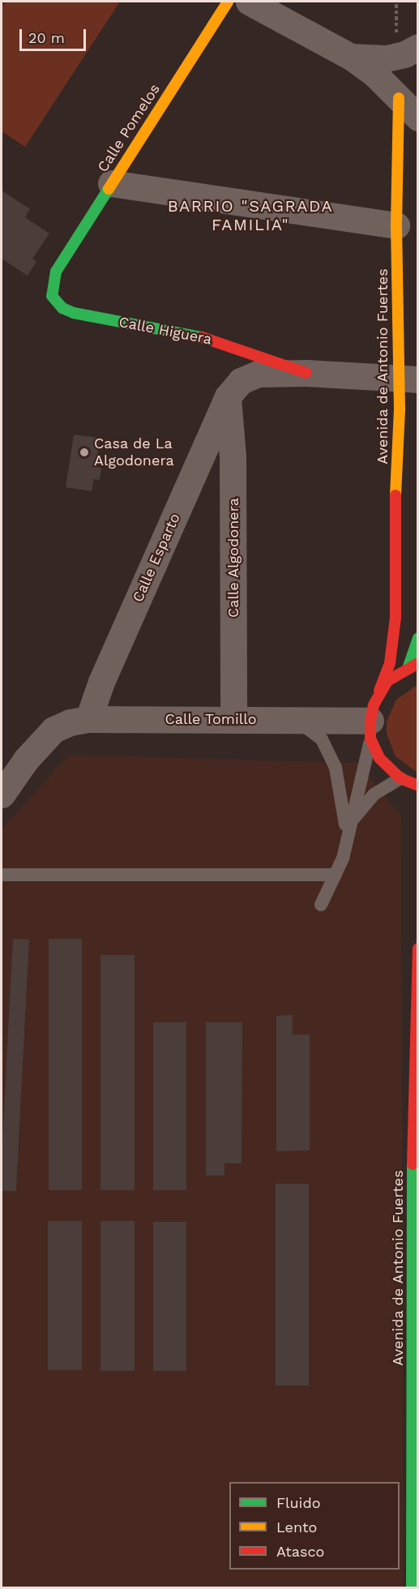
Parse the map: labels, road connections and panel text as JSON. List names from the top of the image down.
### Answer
{
  "streets": {
    "street": [
      "Calle Pomelos",
      "Calle Higuera",
      "Avenida de Antonio Fuertes",
      "Calle Esparto",
      "Calle Algodonera",
      "Calle Tomillo"
    ]
  },
  "crossings": [
    ["Calle Pomelos", "Calle Higuera"],
    ["Calle Higuera", "Avenida de Antonio Fuertes"],
    ["Calle Higuera", "Calle Esparto"],
    ["Calle Higuera", "Calle Algodonera"],
    ["Avenida de Antonio Fuertes", "Calle Tomillo"],
    ["Calle Esparto", "Calle Algodonera"],
    ["Calle Esparto", "Calle Tomillo"],
    ["Calle Algodonera", "Calle Tomillo"]
  ],
  "districts": ["BARRIO \"SAGRADA FAMILIA\""],
  "places": ["Casa de La Algodonera"],
  "legend": ["Fluido", "Lento", "Atasco"],
  "scale_bar": "20 m"
}
